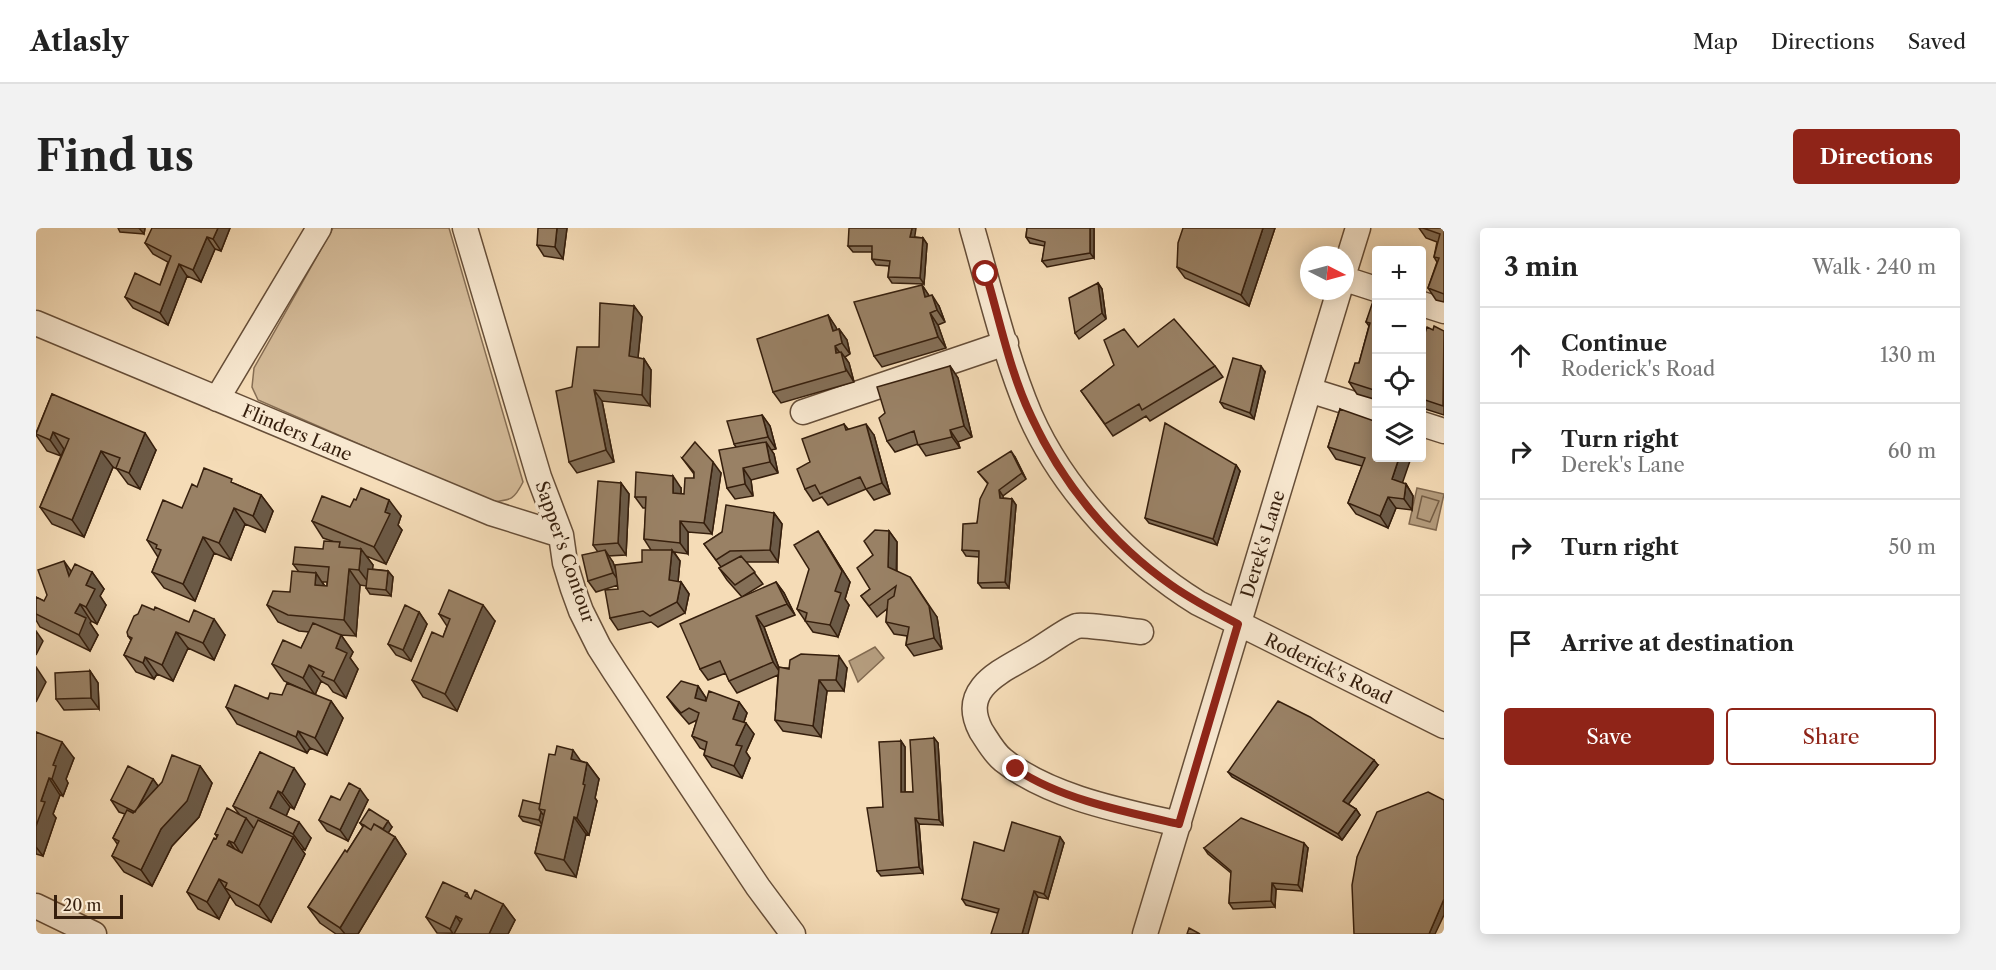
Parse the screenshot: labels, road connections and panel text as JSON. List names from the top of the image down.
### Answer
{
  "streets": {
    "street": [
      "Flinders Lane",
      "Derek's Lane",
      "Sapper's Contour",
      "Roderick's Road"
    ]
  },
  "crossings": [
    ["Flinders Lane", "Sapper's Contour"],
    ["Derek's Lane", "Roderick's Road"]
  ],
  "scale_bar": "20 m",
  "north": "right",
  "page": {
    "header": "Atlasly",
    "nav": ["Map", "Directions", "Saved"],
    "buttons": [
      "Directions",
      ["Save", "Share"]
    ],
    "title": "Find us",
    "heading": ["3 min", "Walk · 240 m"],
    "map_buttons": ["+", "−"],
    "list": [
      ["Continue", "Roderick's Road", "130 m"],
      ["Turn right", "Derek's Lane", "60 m"],
      ["Turn right", "50 m"],
      "Arrive at destination"
    ],
    "scale": "20 m"
  }
}
